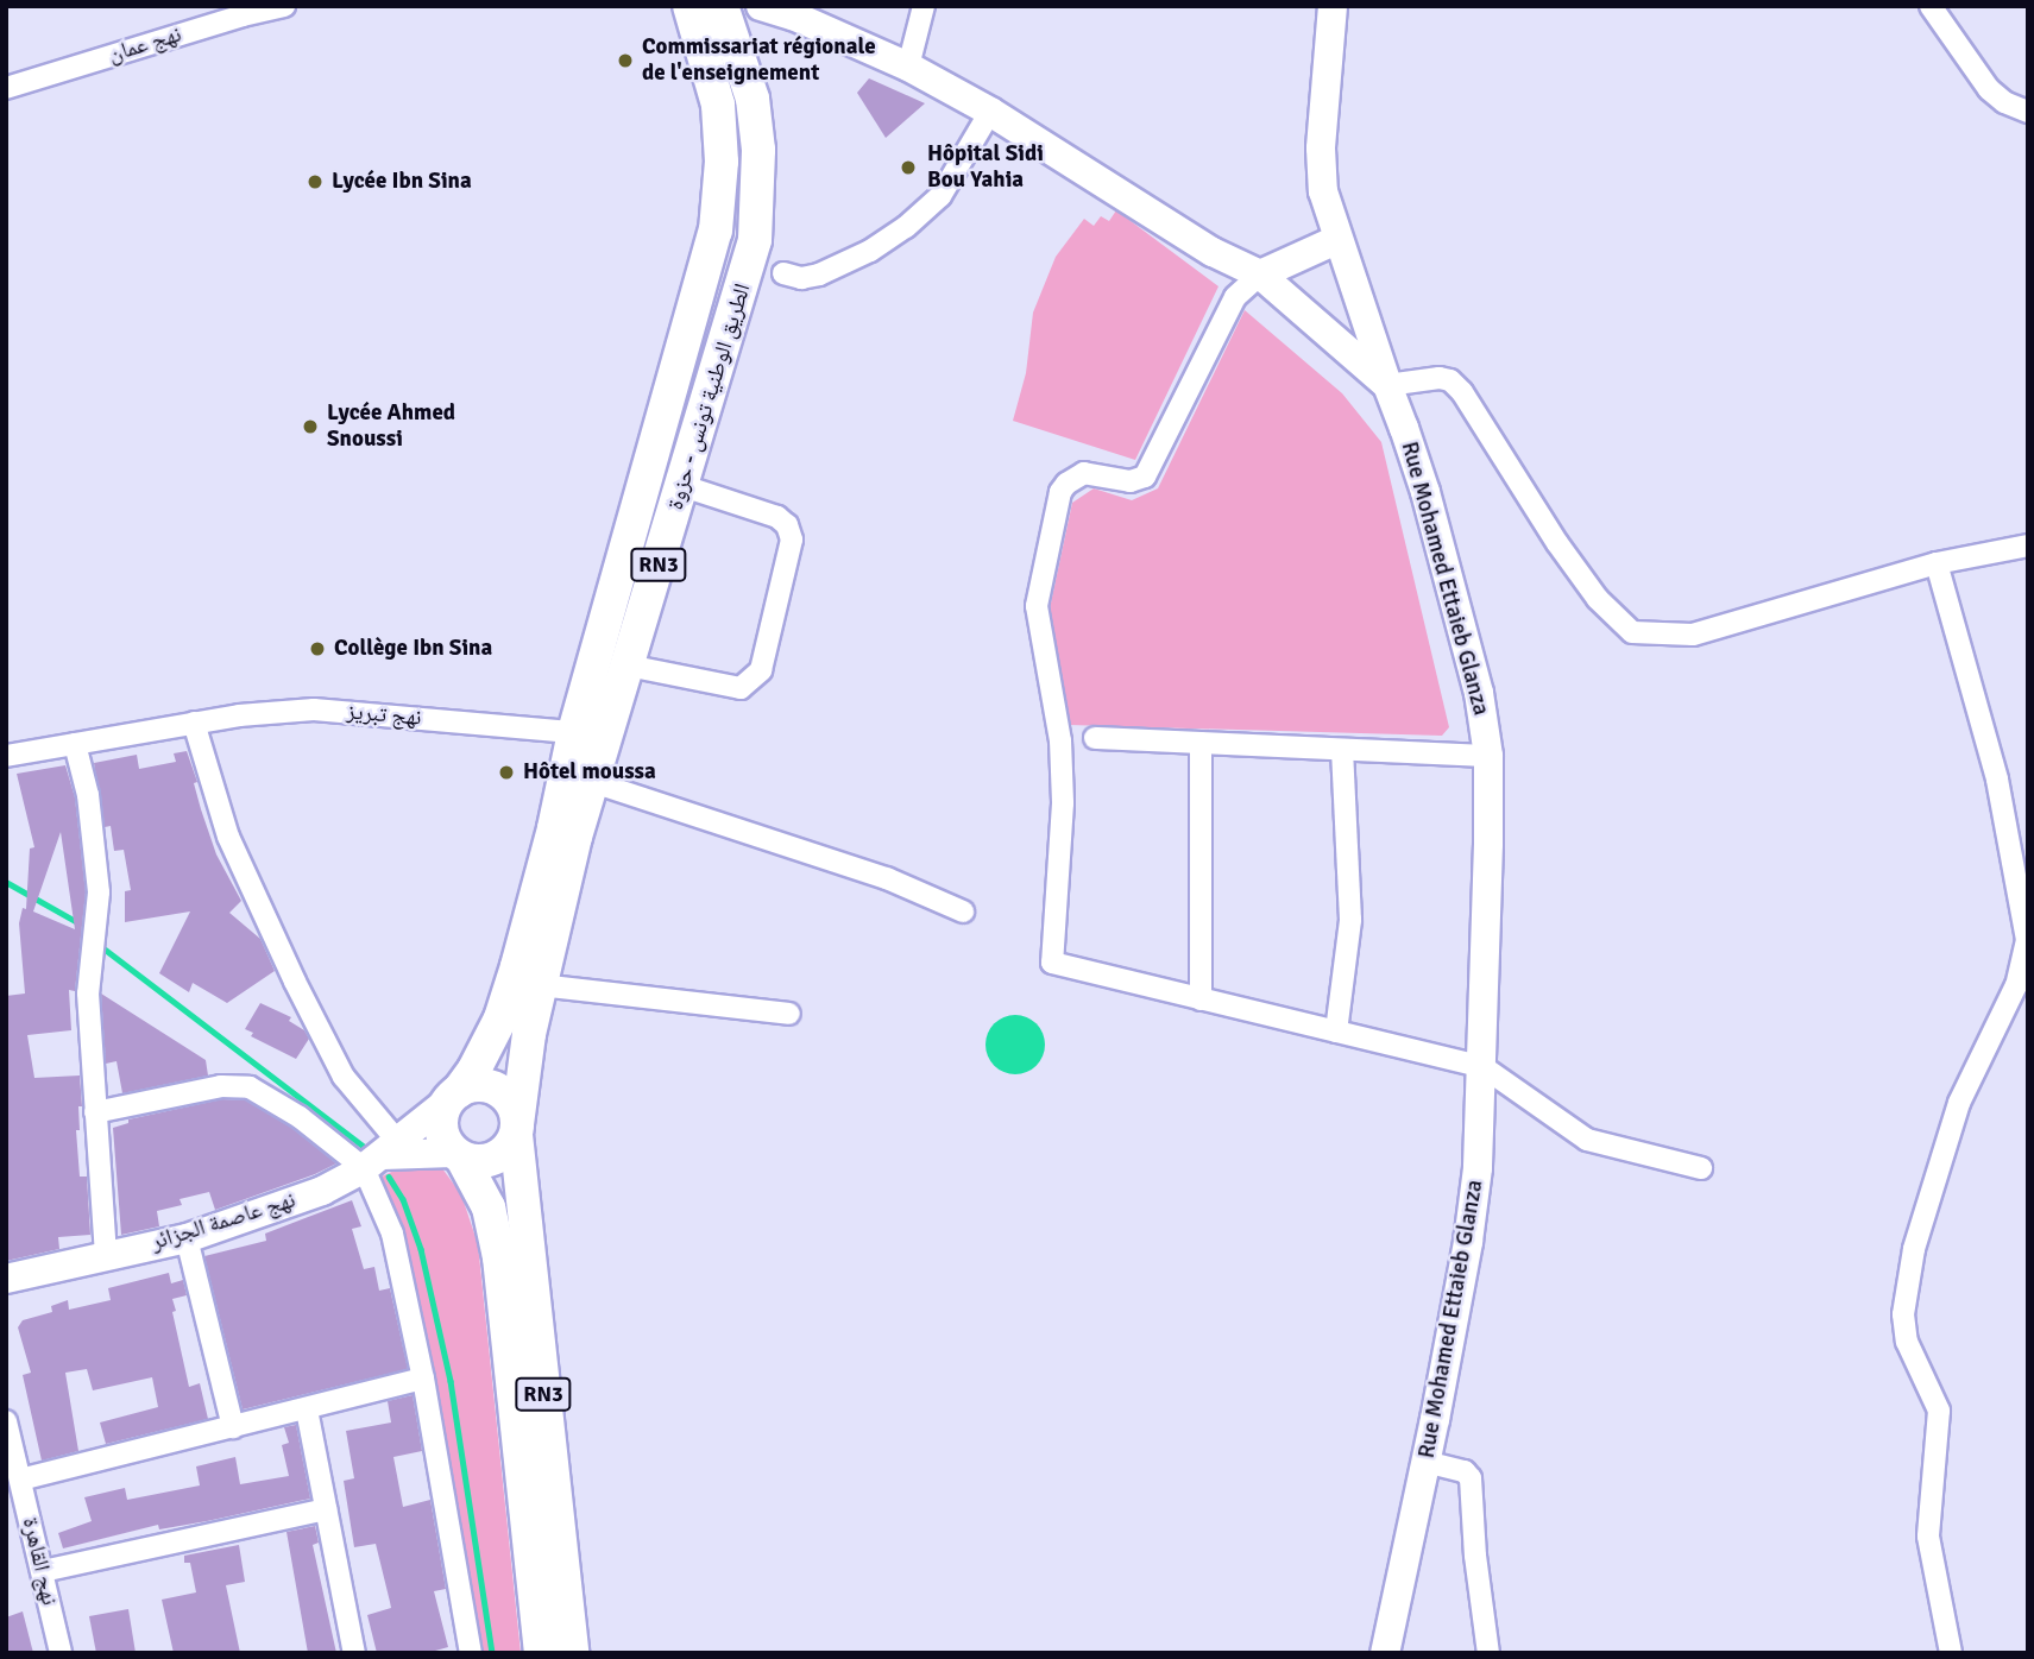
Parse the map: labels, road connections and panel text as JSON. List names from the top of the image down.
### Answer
{
  "streets": {
    "main road": ["الطريق الوطنية تونس - حزوة", "RN3"],
    "street": [
      "نهج عمان",
      "Rue Mohamed Ettaieb Glanza",
      "نهج تبريز",
      "نهج عاصمة الجزائر",
      "نهج القاهرة"
    ]
  },
  "crossings": [
    ["الطريق الوطنية تونس - حزوة", "RN3"],
    ["الطريق الوطنية تونس - حزوة", "نهج تبريز"],
    ["الطريق الوطنية تونس - حزوة", "نهج عاصمة الجزائر"],
    ["RN3", "نهج عاصمة الجزائر"]
  ],
  "places": [
    "Commissariat régionale de l'enseignement",
    "Hôpital Sidi Bou Yahia",
    "Lycée Ibn Sina",
    "Lycée Ahmed Snoussi",
    "Collège Ibn Sina",
    "Hôtel moussa"
  ]
}
